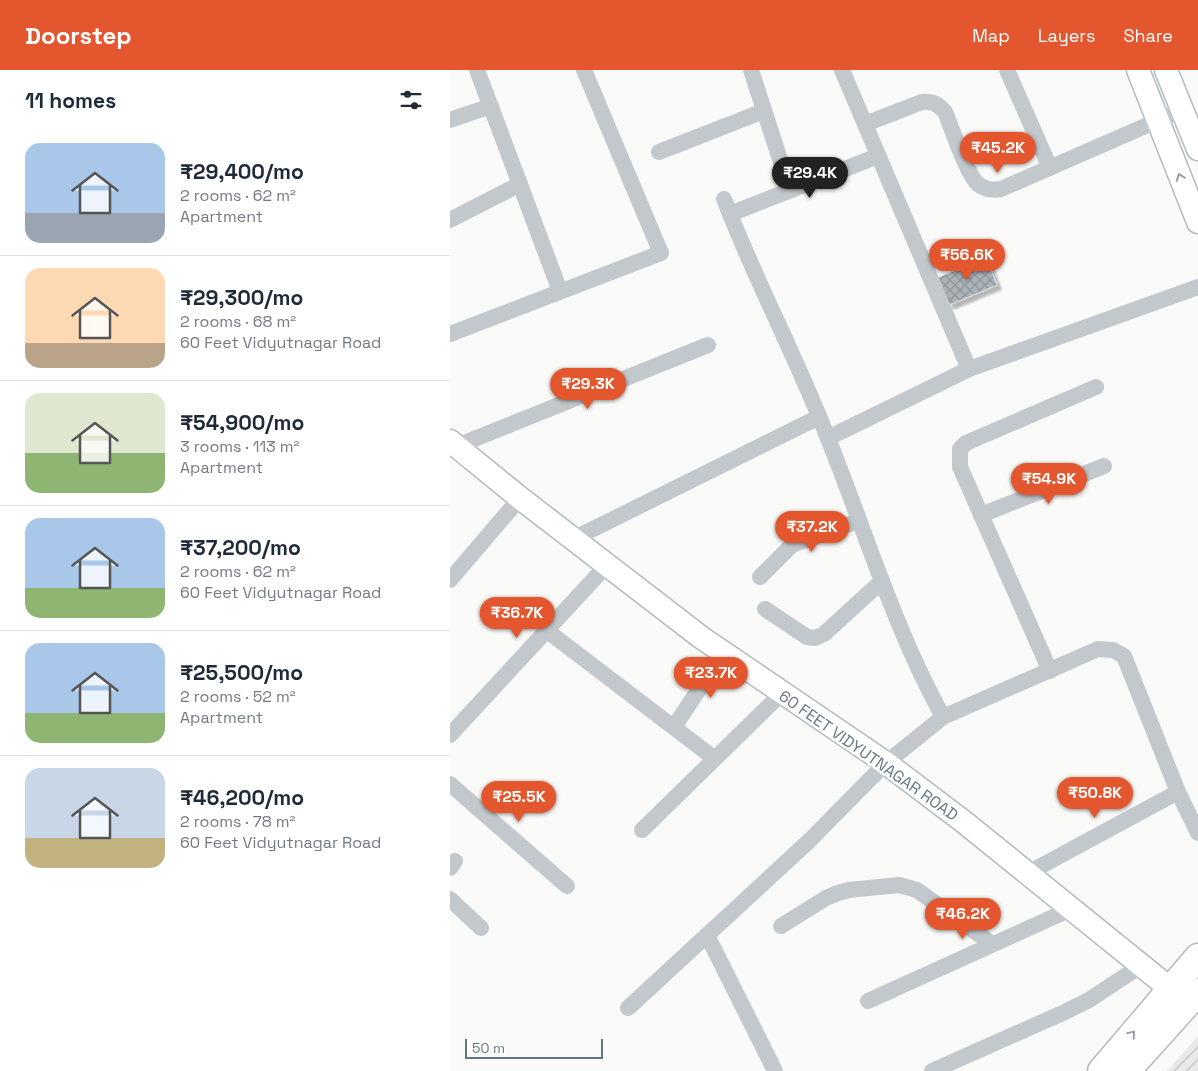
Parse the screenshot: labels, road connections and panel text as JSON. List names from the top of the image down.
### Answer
{
  "streets": {
    "street": ["60 FEET VIDYUTNAGAR ROAD"]
  },
  "scale_bar": "50 m",
  "page": {
    "header": "Doorstep",
    "nav": ["Map", "Layers", "Share"],
    "heading": "11 homes",
    "list": [
      {
        "name": "₹29,400/mo",
        "note": "2 rooms · 62 m² · Apartment"
      },
      {
        "name": "₹29,300/mo",
        "note": "2 rooms · 68 m² · 60 Feet Vidyutnagar Road"
      },
      {
        "name": "₹54,900/mo",
        "note": "3 rooms · 113 m² · Apartment"
      },
      {
        "name": "₹37,200/mo",
        "note": "2 rooms · 62 m² · 60 Feet Vidyutnagar Road"
      },
      {
        "name": "₹25,500/mo",
        "note": "2 rooms · 52 m² · Apartment"
      },
      {
        "name": "₹46,200/mo",
        "note": "2 rooms · 78 m² · 60 Feet Vidyutnagar Road"
      }
    ],
    "price": [
      "₹45.2K",
      "₹29.4K",
      "₹56.6K",
      "₹29.3K",
      "₹54.9K",
      "₹37.2K",
      "₹36.7K",
      "₹23.7K",
      "₹50.8K",
      "₹25.5K",
      "₹46.2K"
    ],
    "scale": "50 m"
  }
}
